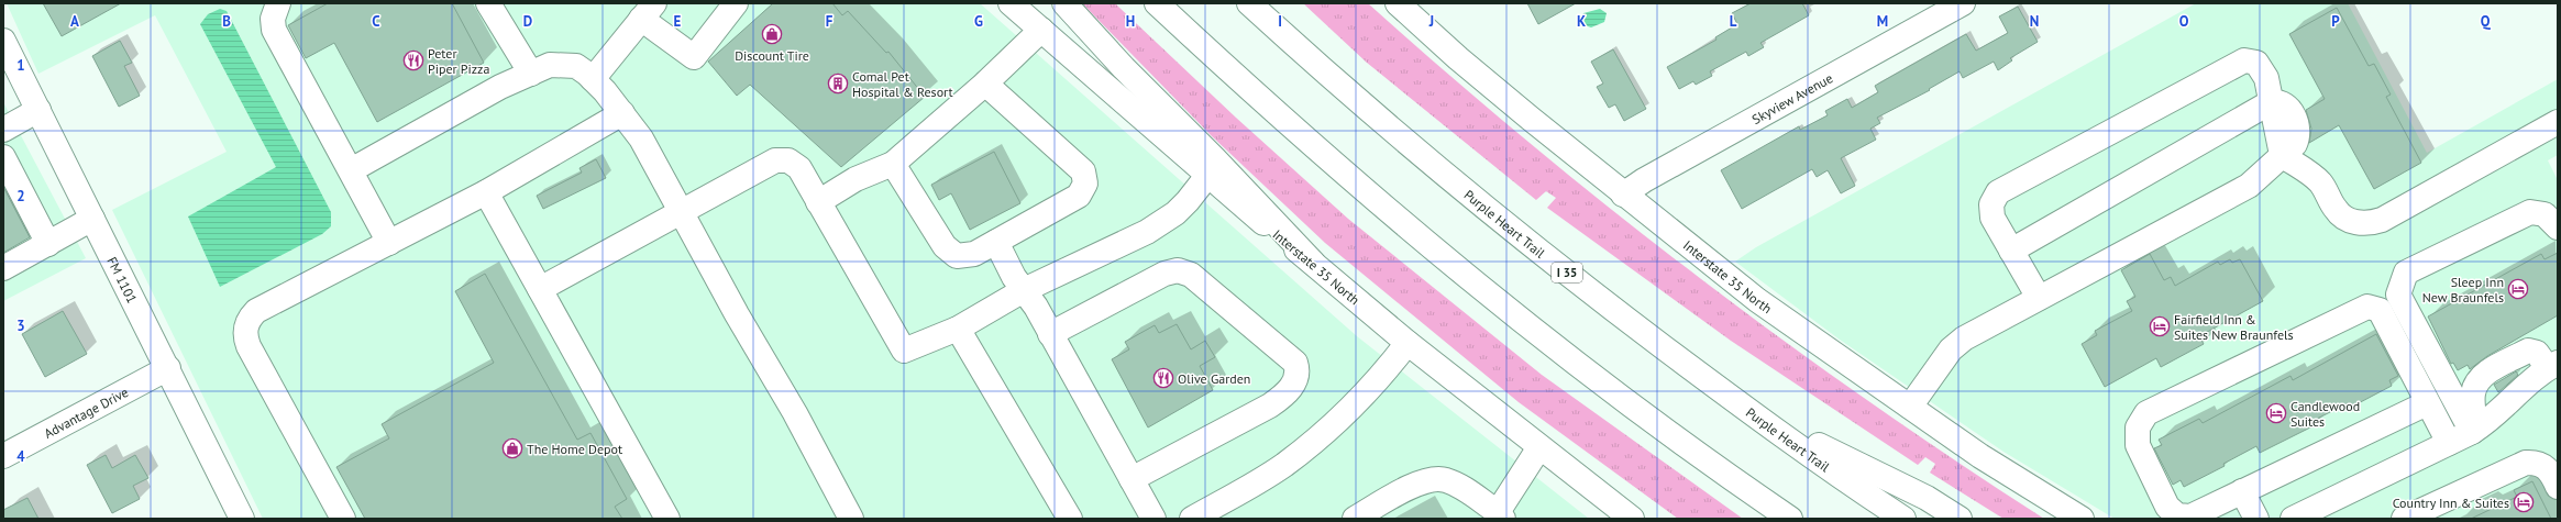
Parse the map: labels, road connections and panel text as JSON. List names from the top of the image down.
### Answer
{
  "streets": {
    "main road": [
      "Skyview Avenue",
      "Purple Heart Trail",
      "Interstate 35 North",
      "I 35",
      "FM 1101",
      "Advantage Drive"
    ]
  },
  "crossings": [
    ["Skyview Avenue", "Interstate 35 North"],
    ["FM 1101", "Advantage Drive"]
  ],
  "places": {
    "shop": ["Discount Tire", "The Home Depot"],
    "restaurant": ["Peter Piper Pizza", "Olive Garden"],
    "building": ["Comal Pet Hospital & Resort"],
    "hotel": [
      "Sleep Inn New Braunfels",
      "Fairfield Inn & Suites New Braunfels",
      "Candlewood Suites",
      "Country Inn & Suites"
    ]
  },
  "grid": {
    "columns": [
      "A",
      "B",
      "C",
      "D",
      "E",
      "F",
      "G",
      "H",
      "I",
      "J",
      "K",
      "L",
      "M",
      "N",
      "O",
      "P",
      "Q"
    ],
    "rows": [
      "1",
      "2",
      "3",
      "4"
    ]
  }
}
